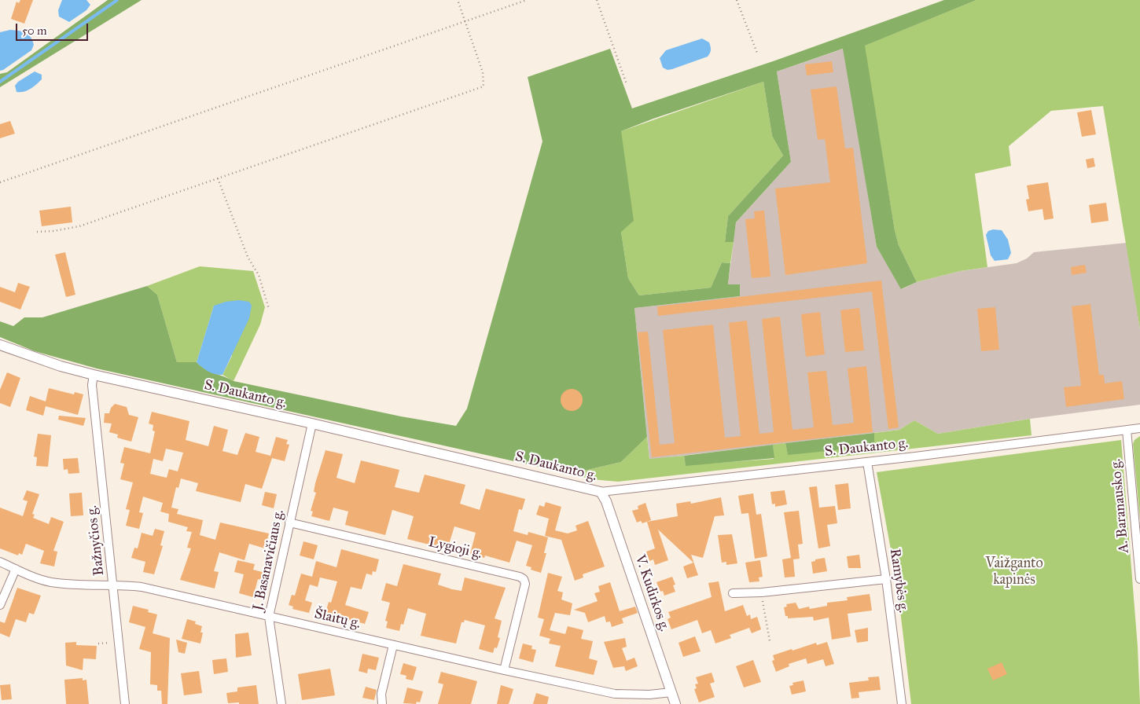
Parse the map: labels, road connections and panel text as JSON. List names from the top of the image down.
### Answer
{
  "streets": {
    "street": [
      "S. Daukanto g.",
      "A. Baranausko g.",
      "Bažnyčios g.",
      "Lygioji g.",
      "J. Basanavičiaus g.",
      "Ramybės g.",
      "V. Kudirkos g.",
      "Šlaitų g."
    ]
  },
  "crossings": [
    ["S. Daukanto g.", "A. Baranausko g."],
    ["S. Daukanto g.", "Bažnyčios g."],
    ["S. Daukanto g.", "J. Basanavičiaus g."],
    ["S. Daukanto g.", "Ramybės g."],
    ["S. Daukanto g.", "V. Kudirkos g."],
    ["Bažnyčios g.", "Šlaitų g."],
    ["Lygioji g.", "J. Basanavičiaus g."],
    ["Lygioji g.", "Šlaitų g."],
    ["J. Basanavičiaus g.", "Šlaitų g."],
    ["V. Kudirkos g.", "Šlaitų g."]
  ],
  "parks": ["Vaižganto kapinės"],
  "scale_bar": "50 m"
}
